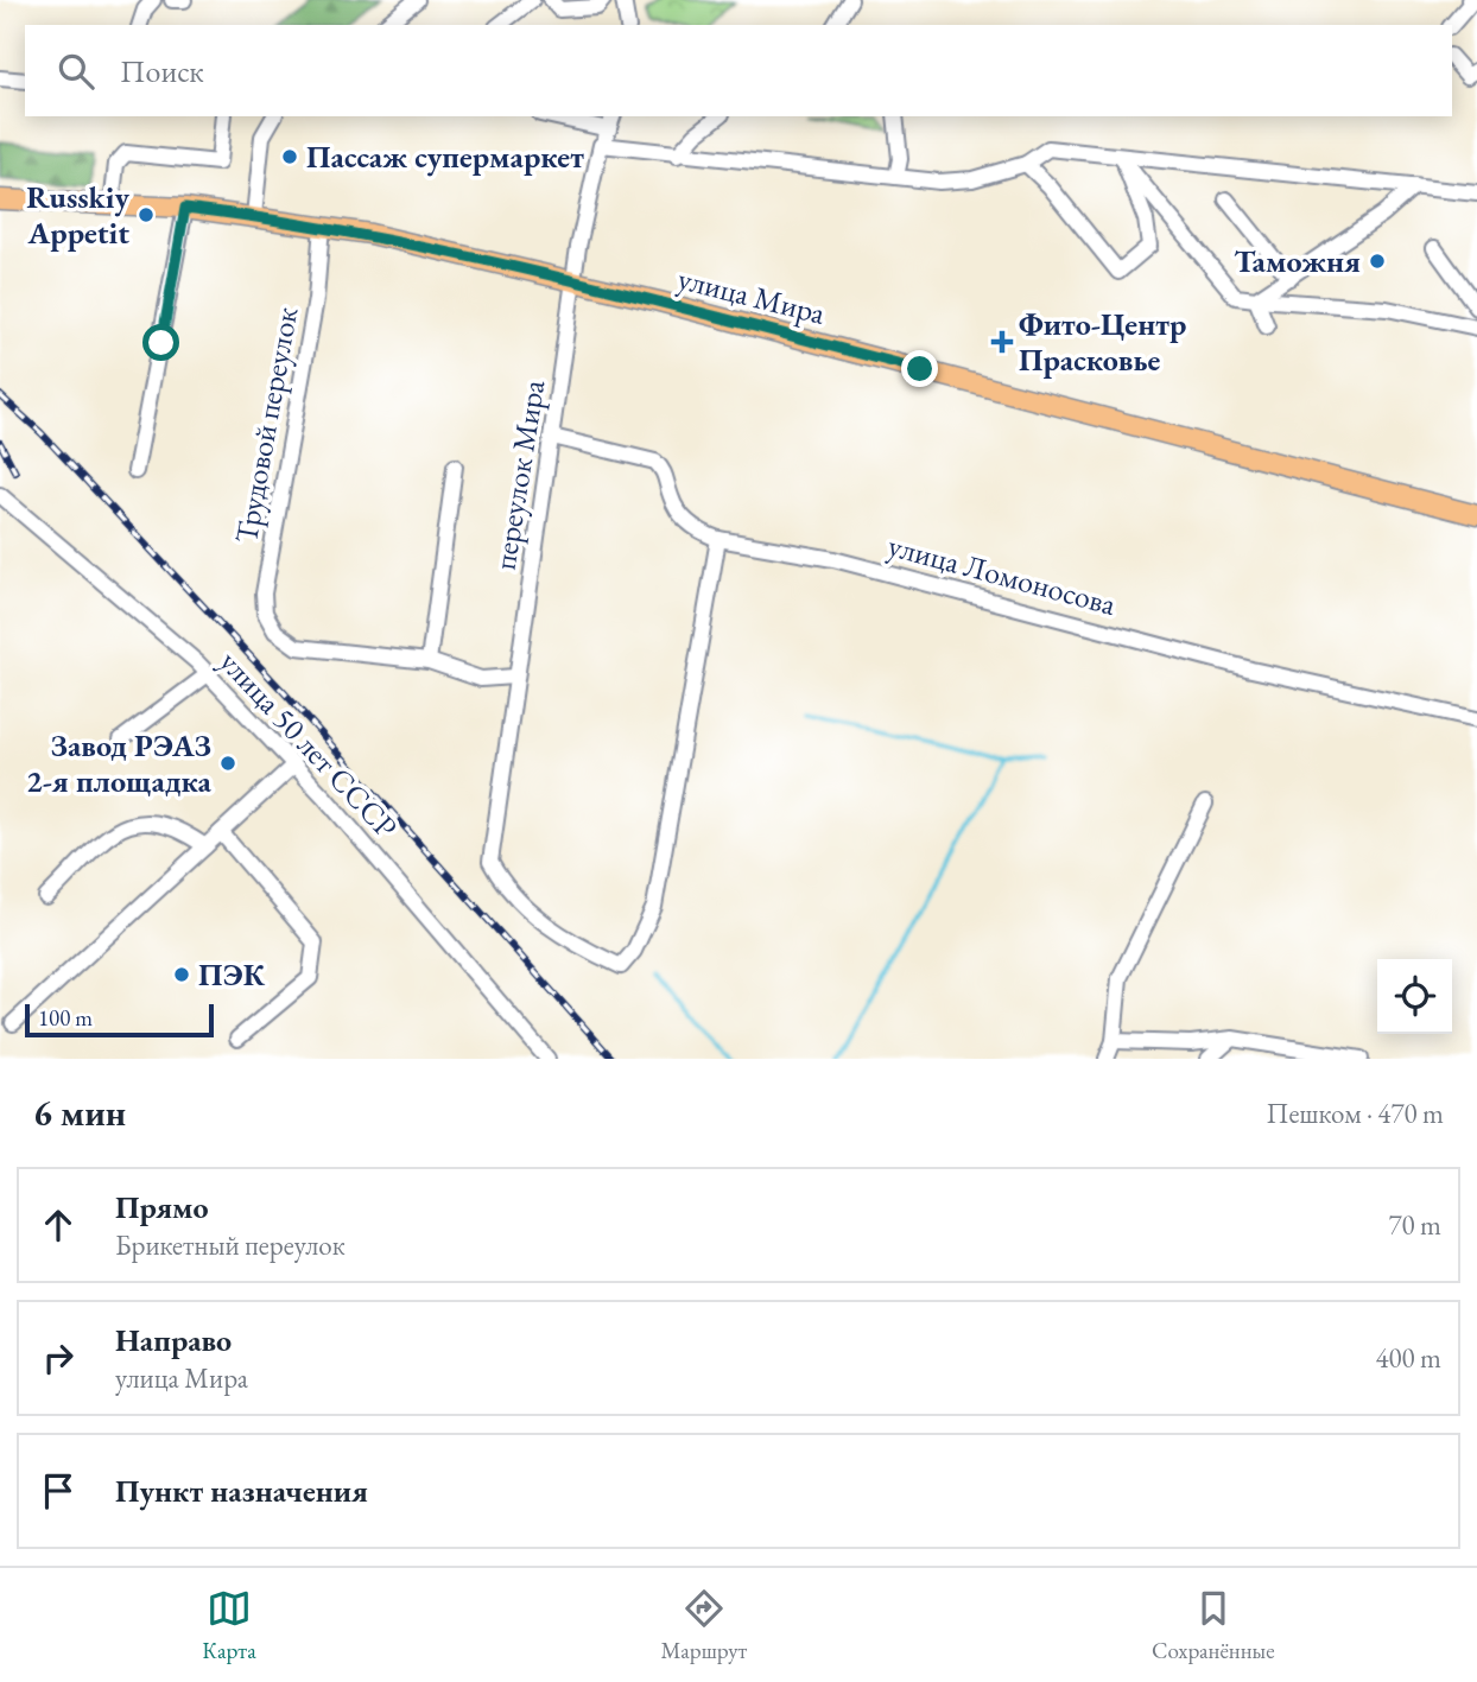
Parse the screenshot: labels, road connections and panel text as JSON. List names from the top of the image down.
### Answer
{
  "streets": {
    "main road": ["улица Мира"],
    "street": [
      "Трудовой переулок",
      "переулок Мира",
      "улица Ломоносова",
      "улица 50 лет СССР"
    ]
  },
  "crossings": [
    ["улица Мира", "Трудовой переулок"],
    ["улица Мира", "переулок Мира"],
    ["Трудовой переулок", "переулок Мира"],
    ["переулок Мира", "улица Ломоносова"]
  ],
  "places": {
    "other": [
      "Пассаж супермаркет",
      "Russkiy Appetit",
      "Таможня",
      "Завод РЭАЗ 2-я площадка",
      "ПЭК"
    ],
    "health": ["Фито-Центр Прасковье"]
  },
  "scale_bar": "100 m",
  "page": {
    "search": "Поиск",
    "scale": "100 m",
    "heading": ["6 мин", "Пешком · 470 m"],
    "list": [
      ["Прямо", "Брикетный переулок", "70 m"],
      ["Направо", "улица Мира", "400 m"],
      "Пункт назначения"
    ],
    "nav": ["Карта", "Маршрут", "Сохранённые"]
  }
}
